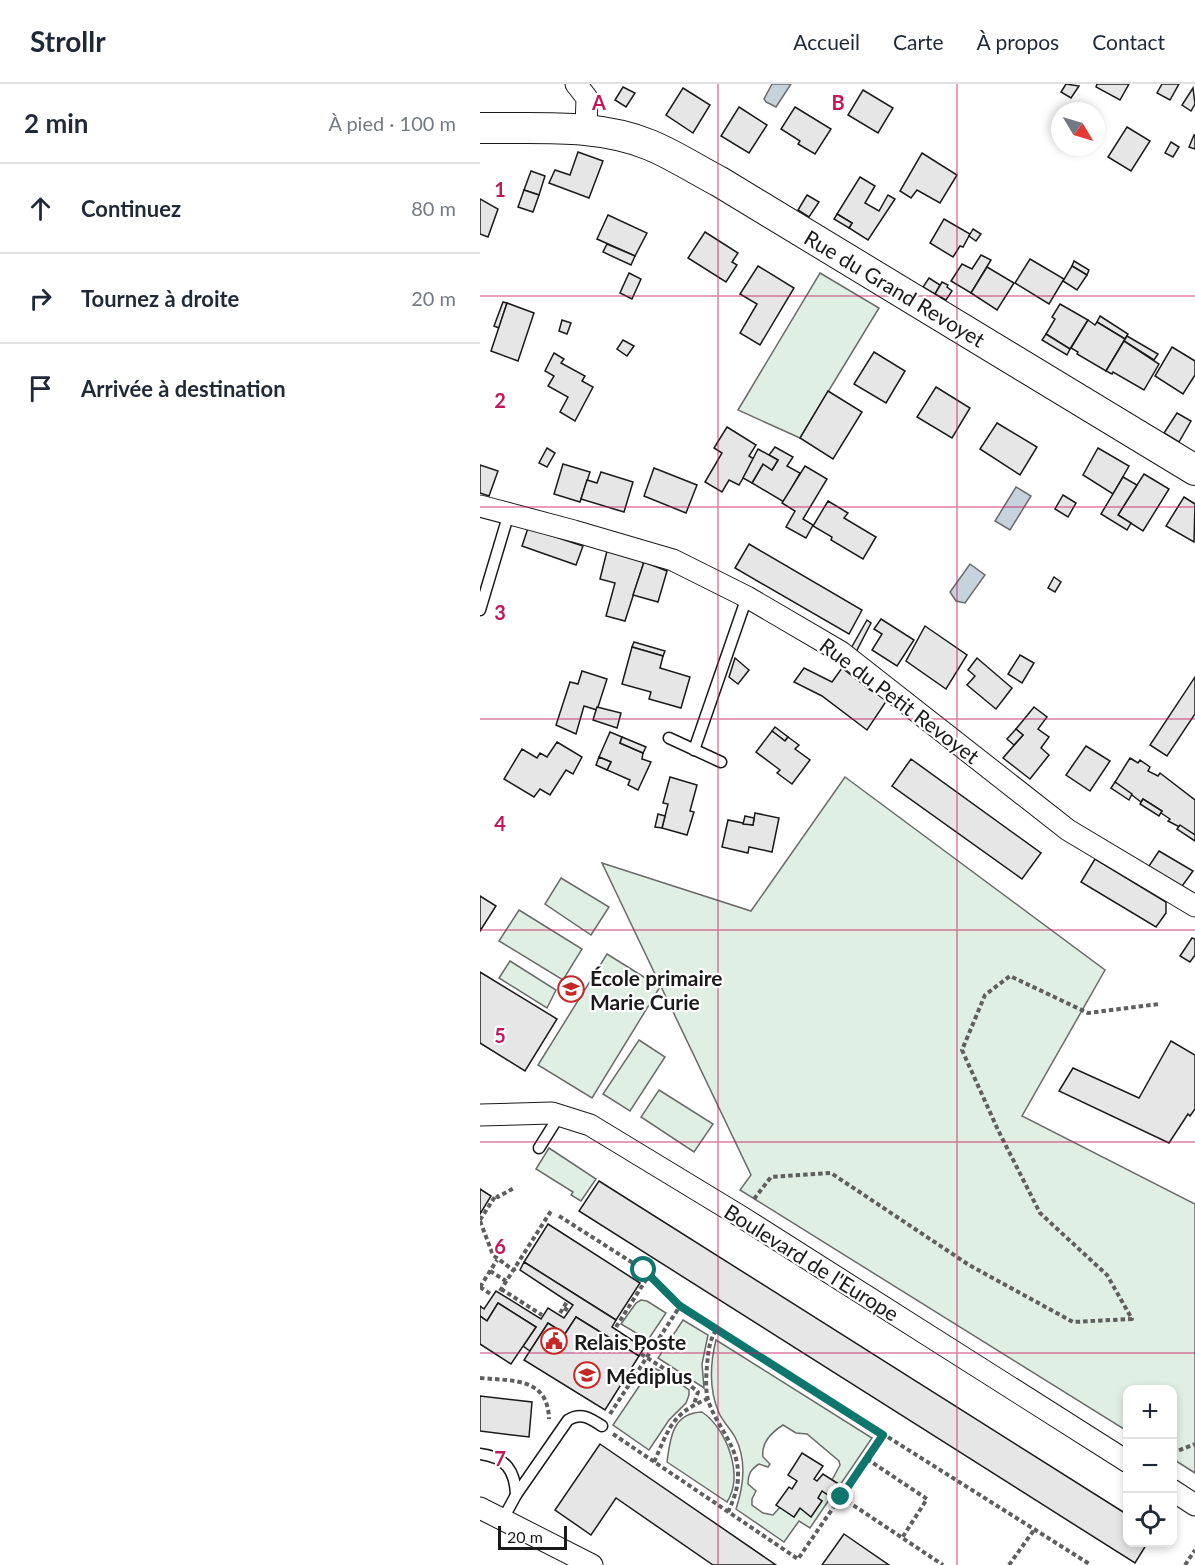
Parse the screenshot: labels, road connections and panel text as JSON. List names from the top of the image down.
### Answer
{
  "streets": {
    "street": ["Rue du Grand Revoyet", "Rue du Petit Revoyet", "Boulevard de l'Europe"]
  },
  "places": {
    "school or university": ["École primaire Marie Curie", "Médiplus"],
    "public building": ["Relais Poste"]
  },
  "scale_bar": "20 m",
  "north": "bottom right",
  "page": {
    "header": "Strollr",
    "nav": [
      "Accueil",
      "Carte",
      "À propos",
      "Contact"
    ],
    "heading": ["2 min", "À pied · 100 m"],
    "list": [
      ["Continuez", "80 m"],
      ["Tournez à droite", "20 m"],
      "Arrivée à destination"
    ],
    "map_buttons": ["+", "−"],
    "scale": "20 m"
  },
  "grid": {
    "columns": ["A", "B"],
    "rows": [
      "1",
      "2",
      "3",
      "4",
      "5",
      "6",
      "7"
    ]
  }
}
